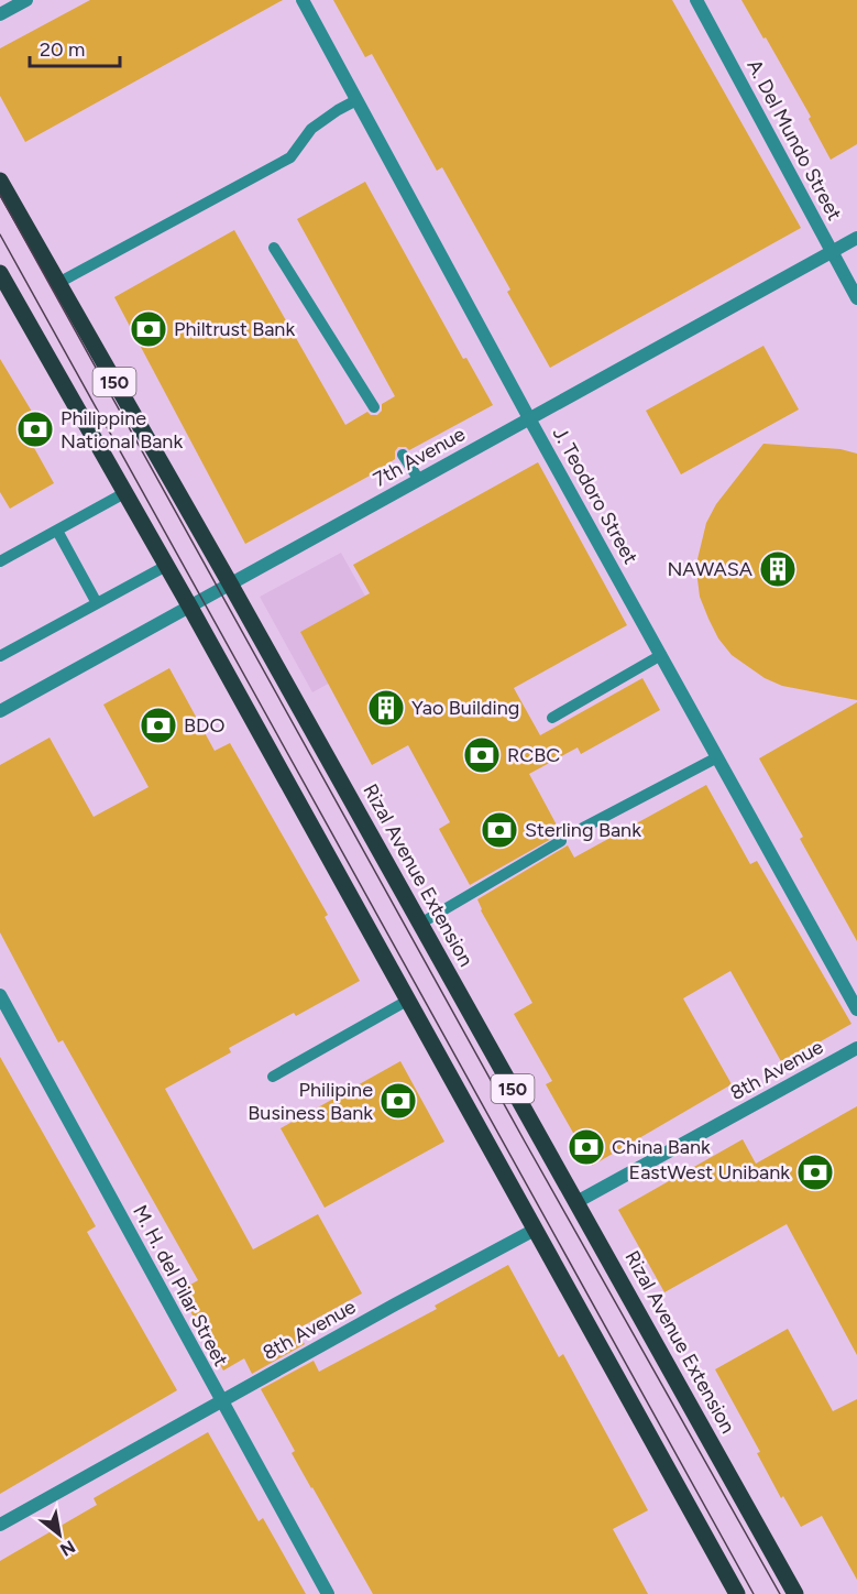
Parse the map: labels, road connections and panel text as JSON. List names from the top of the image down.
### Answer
{
  "streets": {
    "main road": ["150", "Rizal Avenue Extension"],
    "street": [
      "A. Del Mundo Street",
      "7th Avenue",
      "J. Teodoro Street",
      "8th Avenue",
      "M. H. del Pilar Street"
    ]
  },
  "crossings": [
    ["A. Del Mundo Street", "7th Avenue"],
    ["150", "7th Avenue"],
    ["150", "8th Avenue"],
    ["7th Avenue", "J. Teodoro Street"],
    ["7th Avenue", "Rizal Avenue Extension"],
    ["Rizal Avenue Extension", "8th Avenue"],
    ["8th Avenue", "M. H. del Pilar Street"]
  ],
  "places": {
    "bank": [
      "Philtrust Bank",
      "Philippine National Bank",
      "BDO",
      "RCBC",
      "Sterling Bank",
      "Philipine Business Bank",
      "China Bank",
      "EastWest Unibank"
    ],
    "building": ["NAWASA", "Yao Building"]
  },
  "scale_bar": "20 m",
  "north": "bottom right"
}
